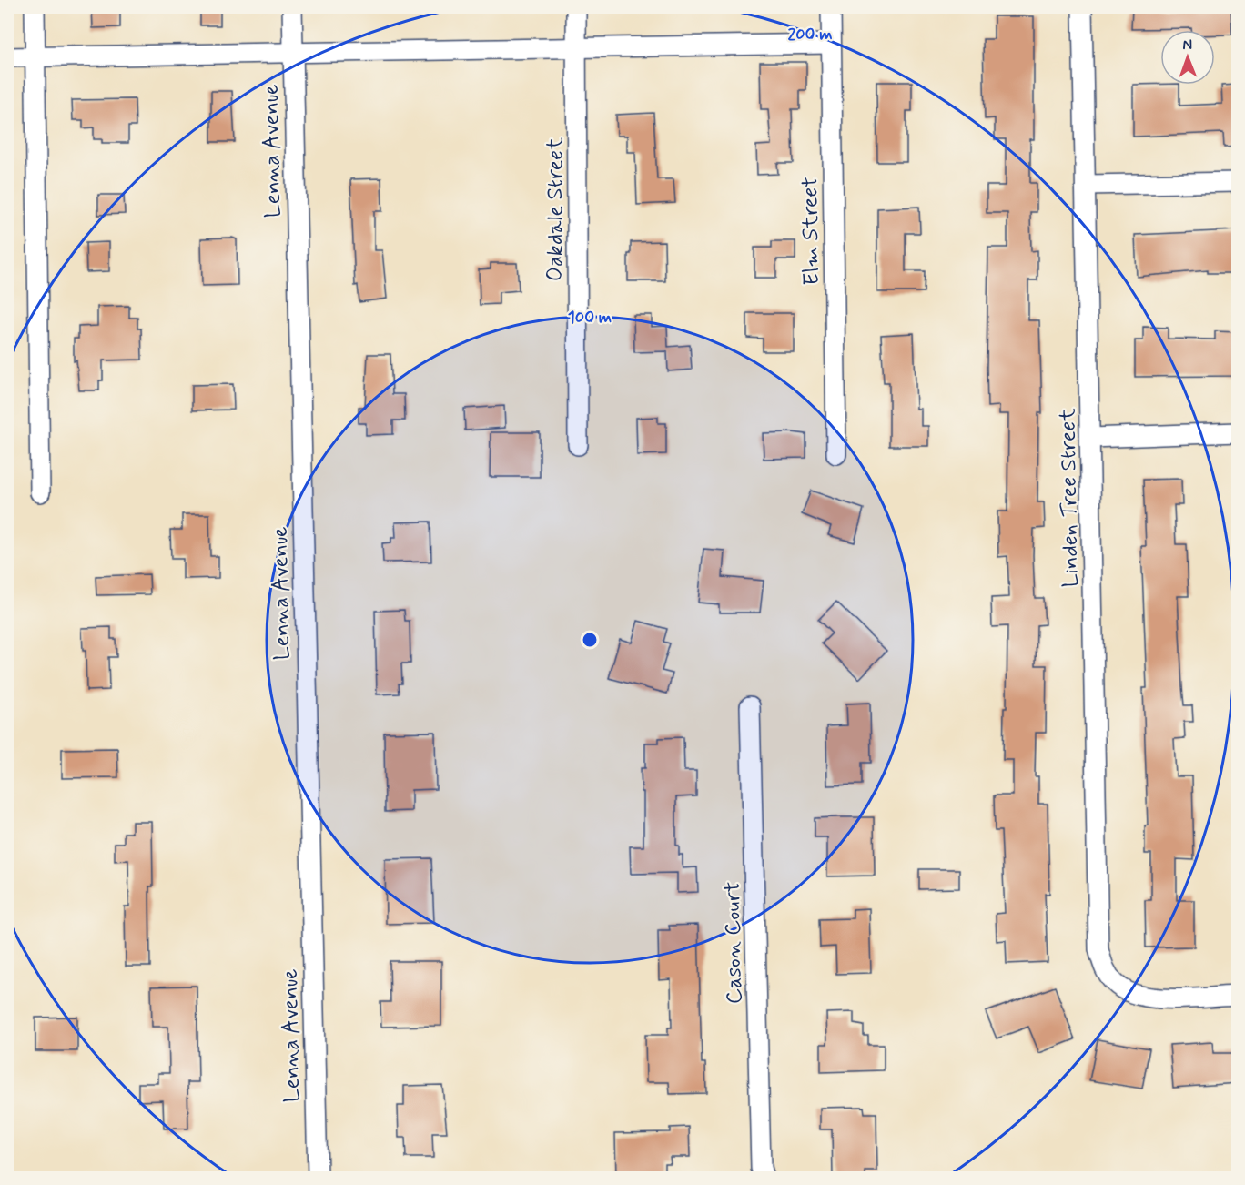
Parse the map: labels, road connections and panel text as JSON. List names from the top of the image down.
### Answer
{
  "streets": {
    "street": [
      "Lenna Avenue",
      "Oakdale Street",
      "Elm Street",
      "Linden Tree Street",
      "Cason Court"
    ]
  },
  "north": "top",
  "rings": ["200 m", "100 m"]
}
